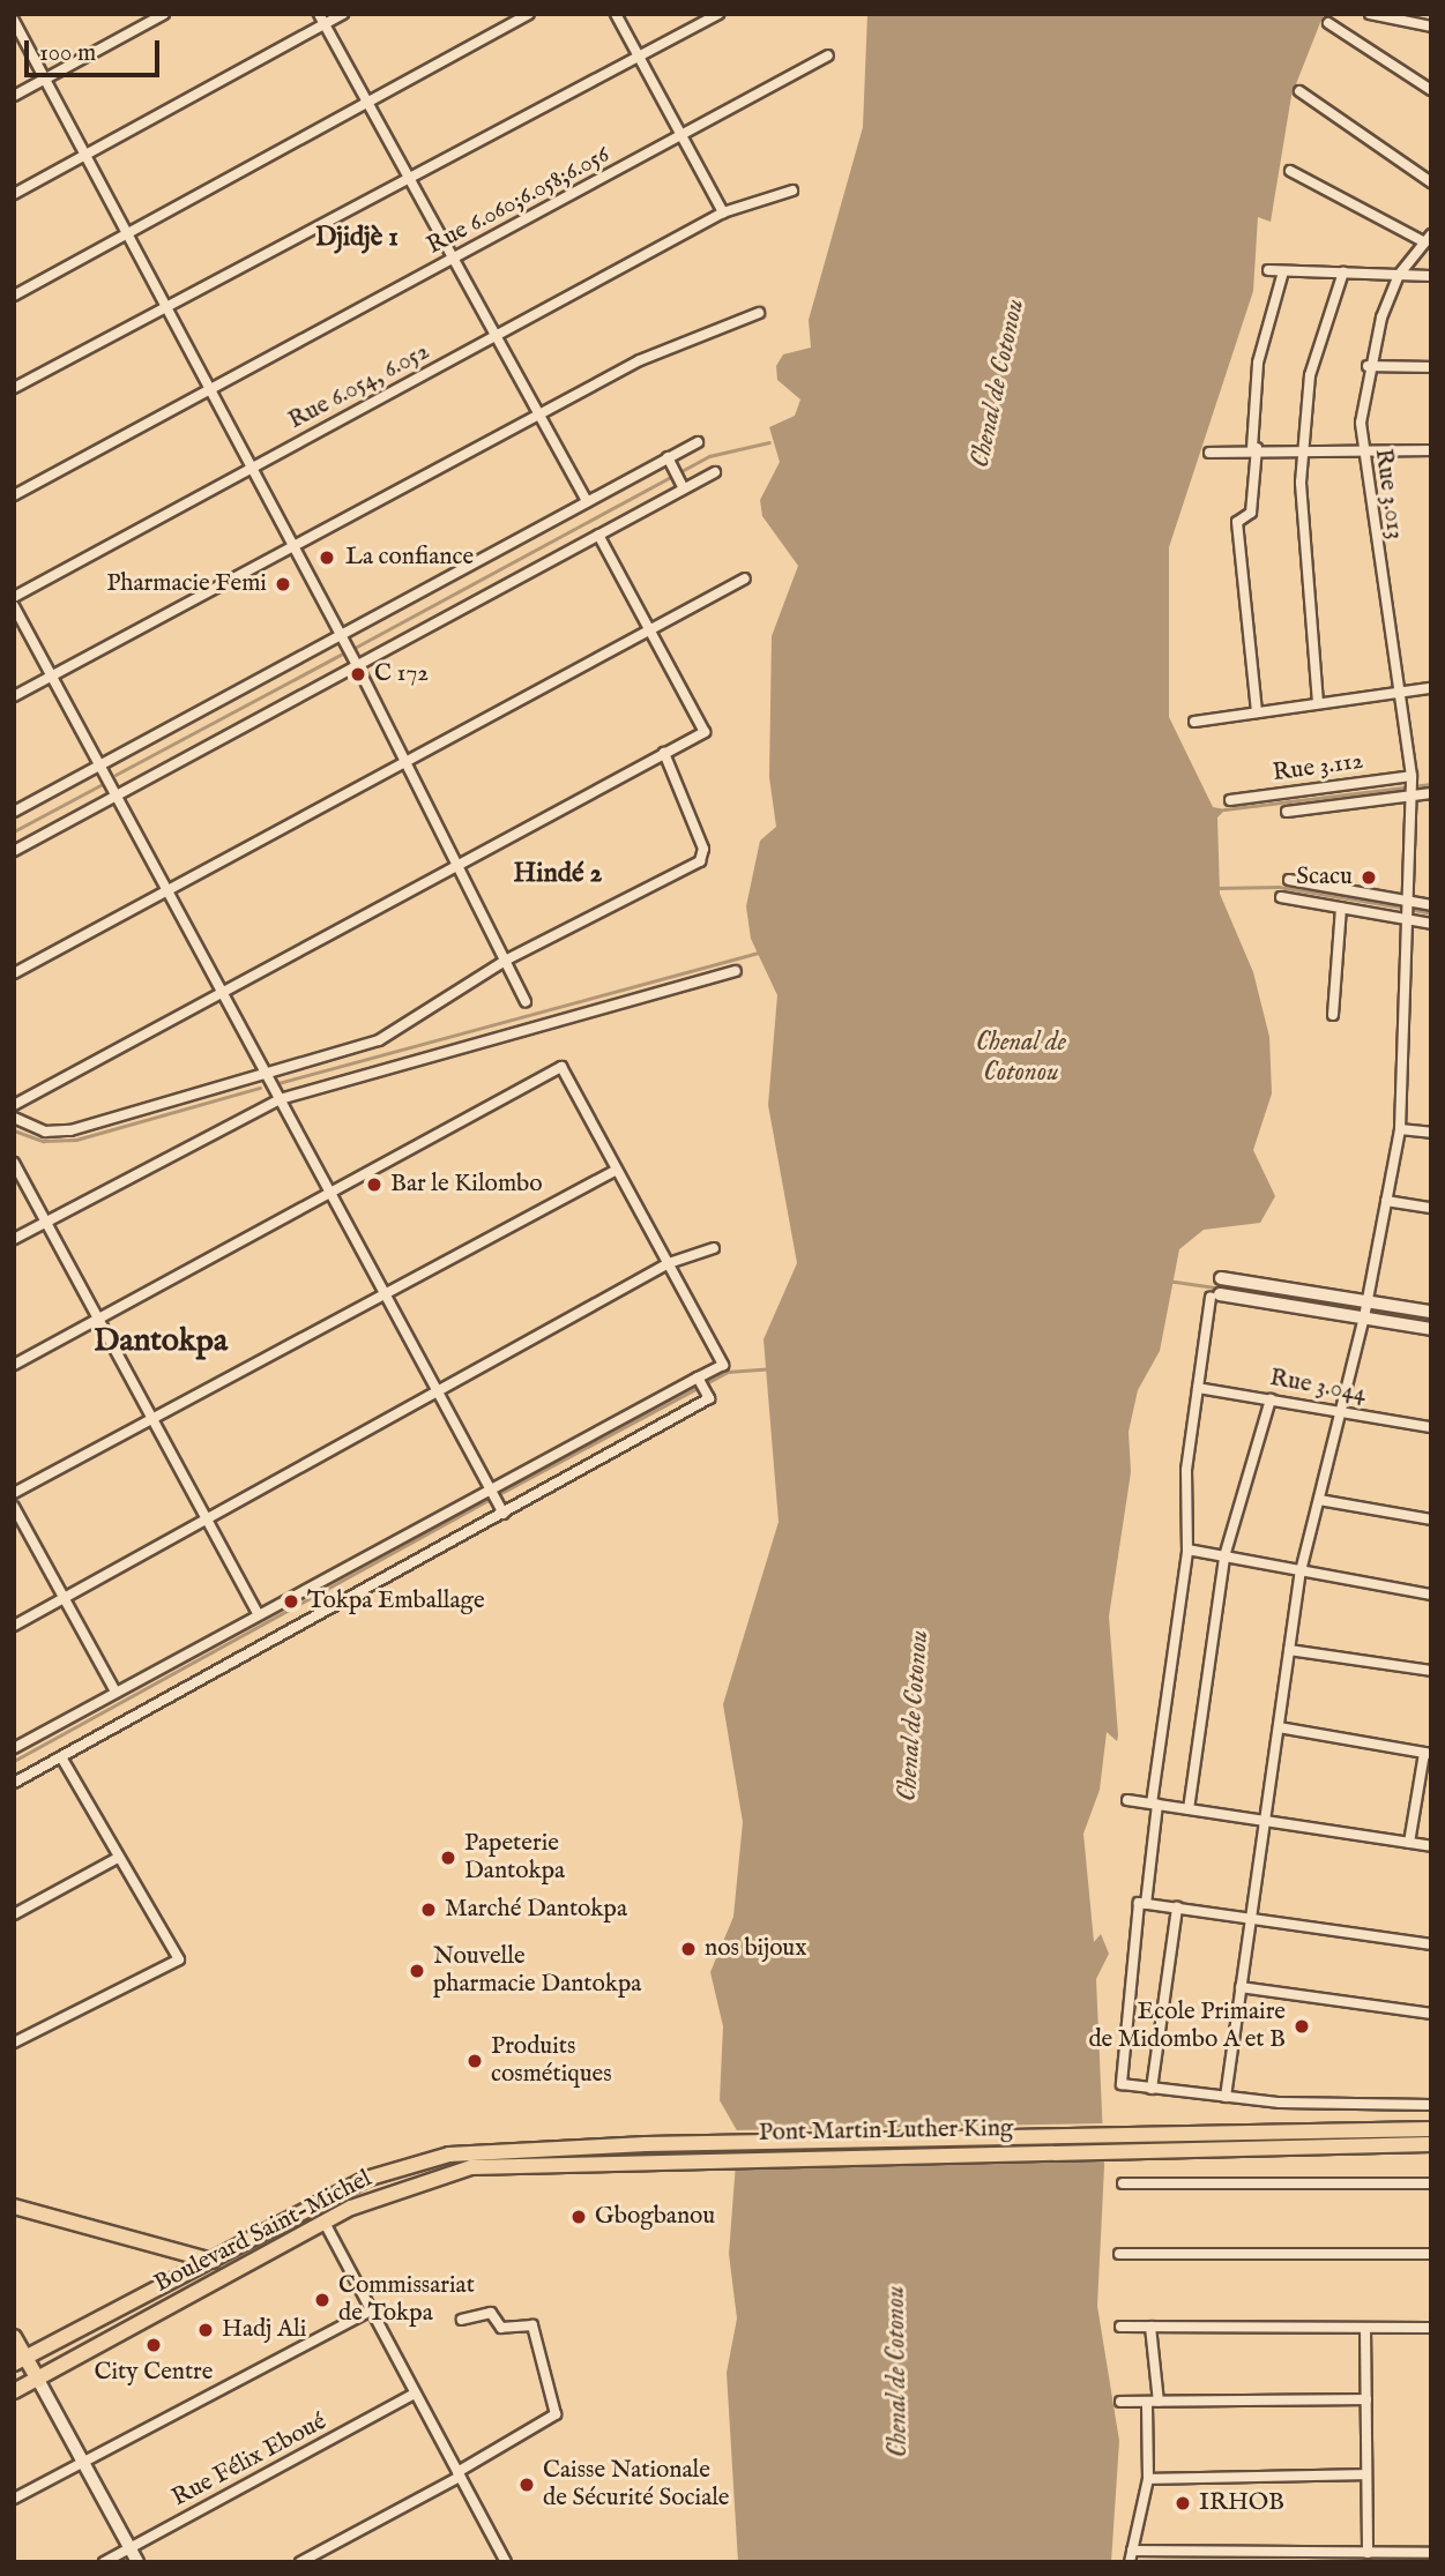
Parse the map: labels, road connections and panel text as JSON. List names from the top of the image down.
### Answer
{
  "streets": {
    "main road": ["Pont Martin Luther King", "Boulevard Saint-Michel"],
    "street": [
      "Rue 6.060;6.058;6.056",
      "Rue 6.054, 6.052",
      "Rue 3.013",
      "Rue 3.112",
      "Rue 3.044",
      "Rue Félix Eboué"
    ]
  },
  "crossings": [
    ["Rue 3.013", "Rue 3.112"],
    ["Rue 3.013", "Rue 3.044"],
    ["Pont Martin Luther King", "Boulevard Saint-Michel"]
  ],
  "districts": ["Djidjè 1", "Hindé 2", "Dantokpa"],
  "water": ["Chenal de Cotonou"],
  "places": [
    "La confiance",
    "Pharmacie Femi",
    "C 172",
    "Scacu",
    "Bar le Kilombo",
    "Tokpa Emballage",
    "Papeterie Dantokpa",
    "Marché Dantokpa",
    "nos bijoux",
    "Nouvelle pharmacie Dantokpa",
    "Ecole Primaire de Midombo A et B",
    "Produits cosmétiques",
    "Gbogbanou",
    "Commissariat de Tokpa",
    "Hadj Ali",
    "City Centre",
    "Caisse Nationale de Sécurité Sociale",
    "IRHOB"
  ],
  "scale_bar": "100 m"
}
